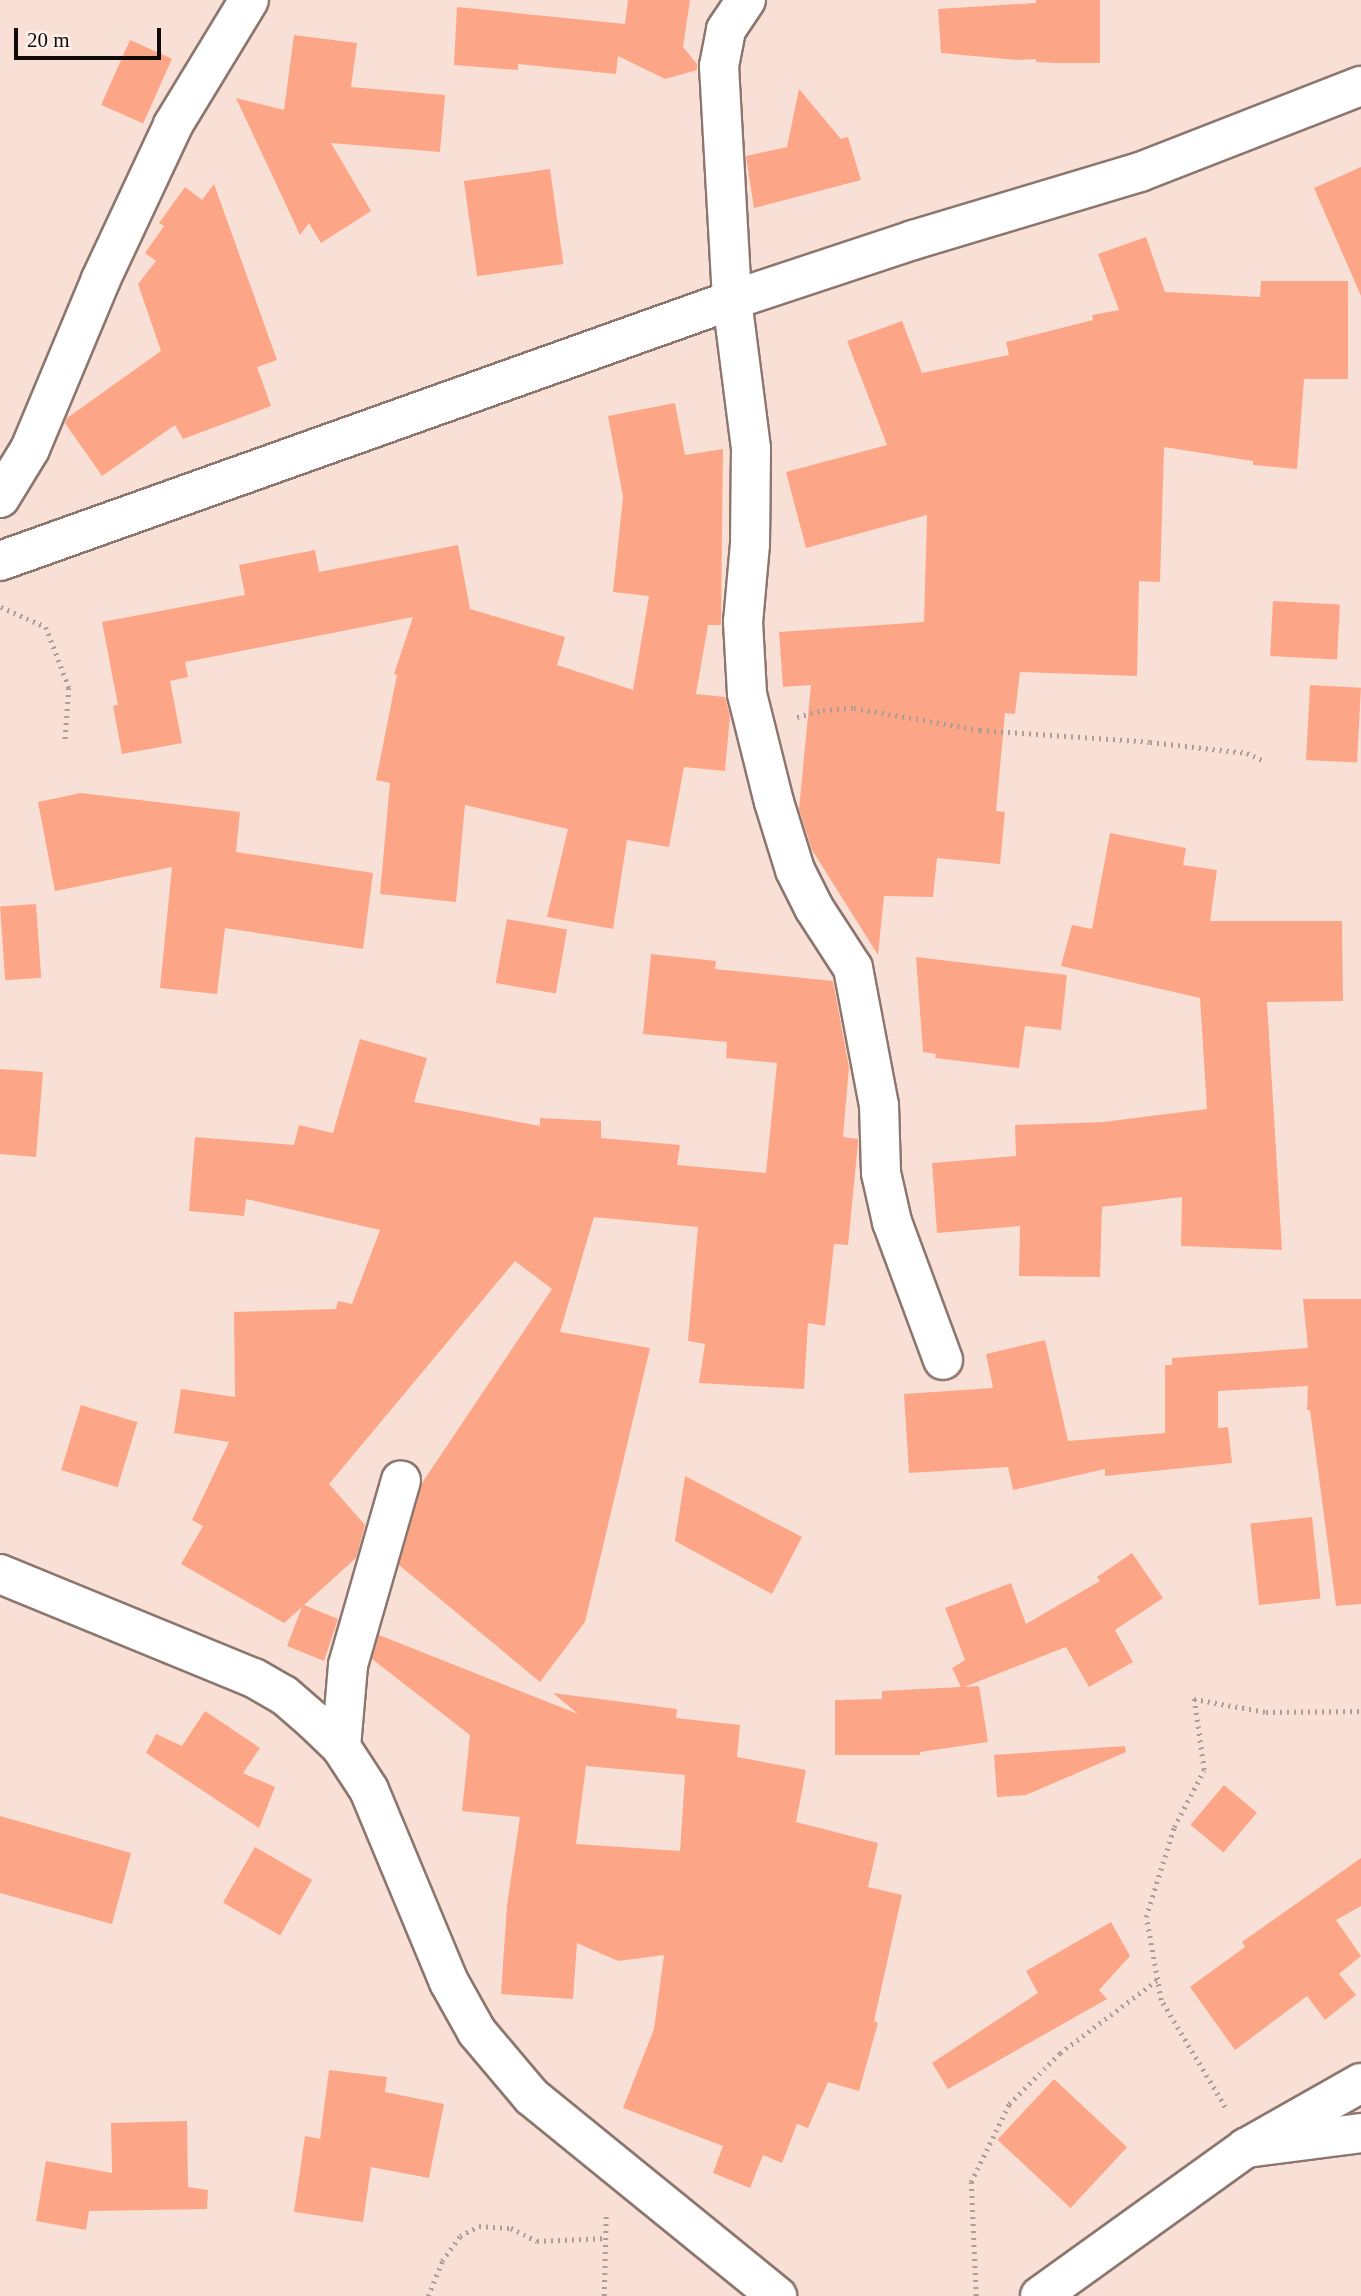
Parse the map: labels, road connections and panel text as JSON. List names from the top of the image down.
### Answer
{
  "scale_bar": "20 m"
}
